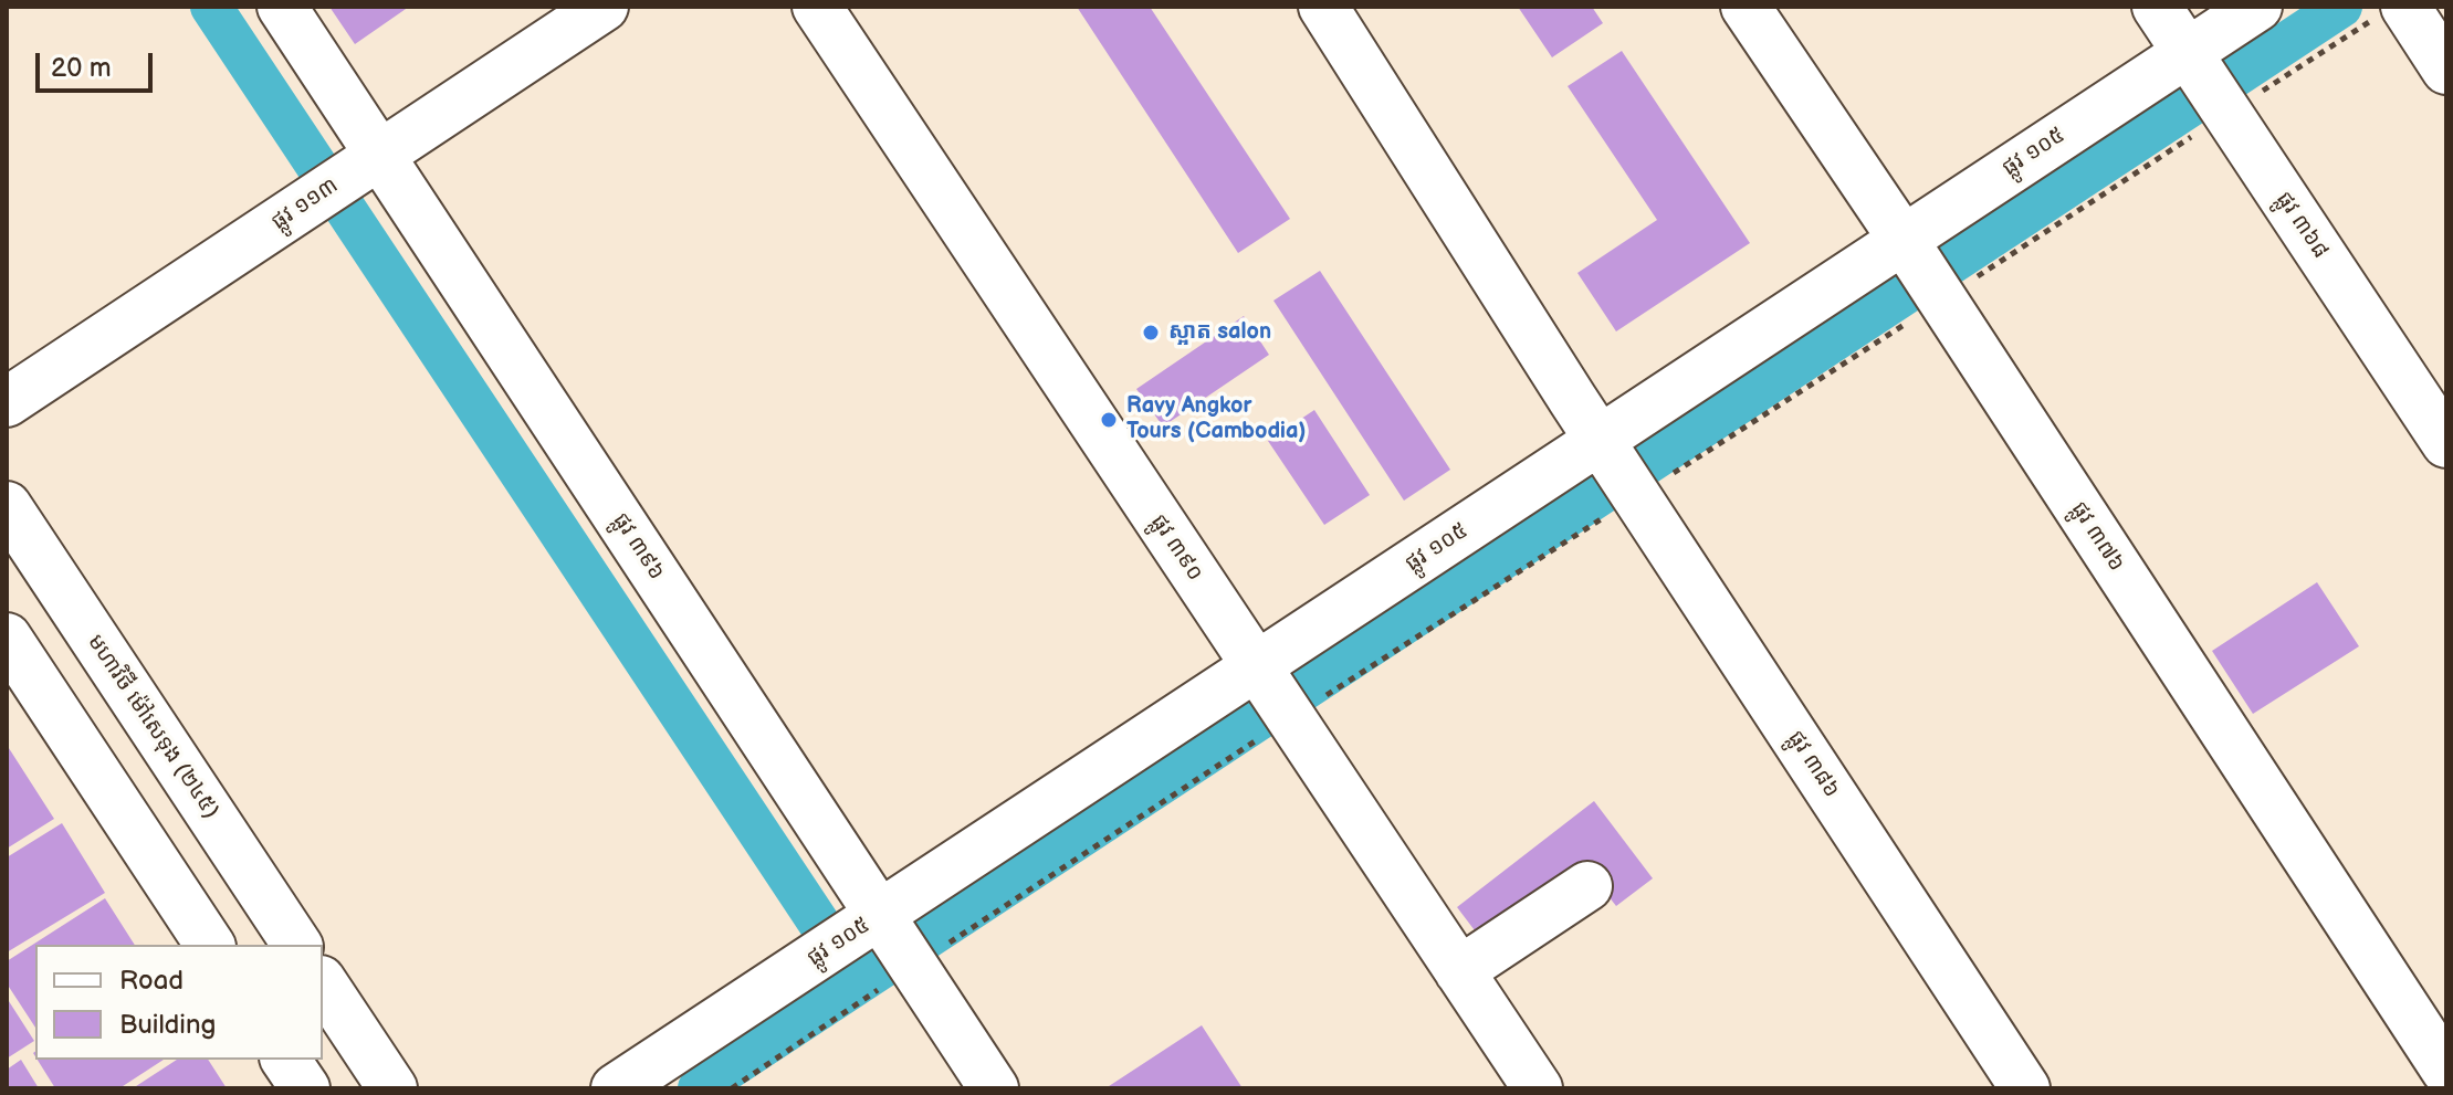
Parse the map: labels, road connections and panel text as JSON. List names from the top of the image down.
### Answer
{
  "streets": {
    "street": [
      "ផ្លូវ ១០៥",
      "ផ្លូវ ១១៣",
      "ផ្លូវ ៣៦៨",
      "ផ្លូវ ៣៧៦",
      "ផ្លូវ ៣៩៦",
      "ផ្លូវ ៣៩០",
      "មហាវិថី ម៉ៅសេទុង (២៤៥)",
      "ផ្លូវ ៣៨៦"
    ]
  },
  "crossings": [
    ["ផ្លូវ ១០៥", "ផ្លូវ ៣៦៨"],
    ["ផ្លូវ ១០៥", "ផ្លូវ ៣៧៦"],
    ["ផ្លូវ ១០៥", "ផ្លូវ ៣៩៦"],
    ["ផ្លូវ ១០៥", "ផ្លូវ ៣៩០"],
    ["ផ្លូវ ១០៥", "ផ្លូវ ៣៨៦"],
    ["ផ្លូវ ១១៣", "ផ្លូវ ៣៩៦"]
  ],
  "places": ["ស្អាត salon", "Ravy Angkor Tours (Cambodia)"],
  "legend": ["Road", "Building"],
  "scale_bar": "20 m"
}
